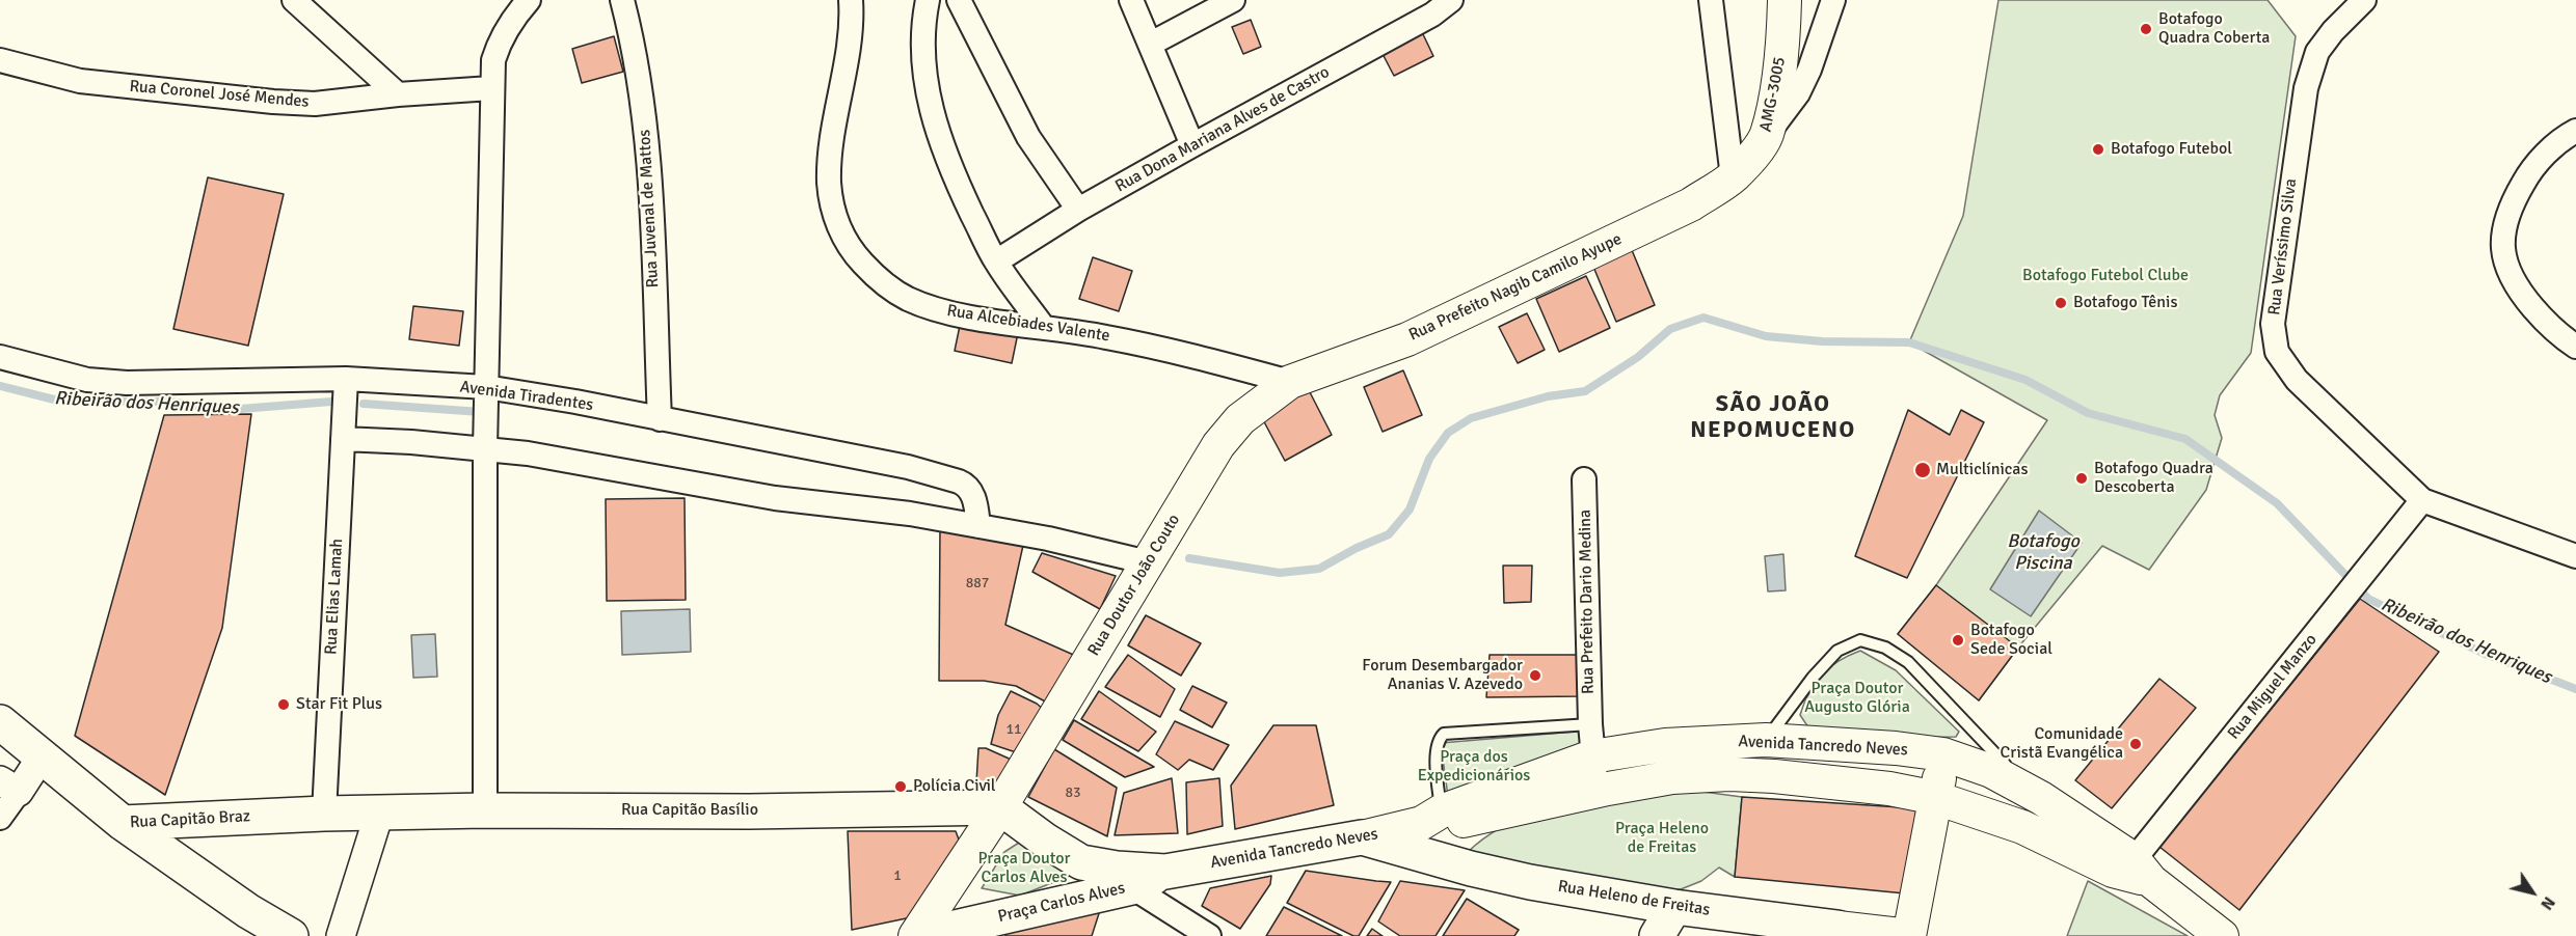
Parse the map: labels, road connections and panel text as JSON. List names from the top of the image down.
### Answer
{
  "streets": {
    "main road": [
      "AMG-3005",
      "Rua Prefeito Nagib Camilo Ayupe",
      "Rua Doutor João Couto",
      "Avenida Tancredo Neves",
      "Rua Capitão Basílio",
      "Rua Capitão Braz",
      "Rua Heleno de Freitas",
      "Praça Carlos Alves"
    ],
    "street": [
      "Rua Coronel José Mendes",
      "Rua Dona Mariana Alves de Castro",
      "Rua Juvenal de Mattos",
      "Rua Veríssimo Silva",
      "Rua Alcebiades Valente",
      "Avenida Tiradentes",
      "Rua Elias Lamah",
      "Rua Prefeito Dario Medina",
      "Rua Miguel Manzo"
    ]
  },
  "crossings": [
    ["AMG-3005", "Rua Prefeito Nagib Camilo Ayupe"],
    ["Rua Juvenal de Mattos", "Avenida Tiradentes"],
    ["Rua Veríssimo Silva", "Rua Miguel Manzo"],
    ["Rua Prefeito Nagib Camilo Ayupe", "Rua Alcebiades Valente"],
    ["Rua Prefeito Nagib Camilo Ayupe", "Rua Doutor João Couto"],
    ["Rua Alcebiades Valente", "Rua Doutor João Couto"],
    ["Avenida Tiradentes", "Rua Elias Lamah"],
    ["Rua Doutor João Couto", "Rua Capitão Basílio"],
    ["Rua Doutor João Couto", "Praça Carlos Alves"],
    ["Rua Elias Lamah", "Rua Capitão Braz"],
    ["Rua Prefeito Dario Medina", "Avenida Tancredo Neves"],
    ["Rua Miguel Manzo", "Avenida Tancredo Neves"],
    ["Avenida Tancredo Neves", "Rua Heleno de Freitas"],
    ["Avenida Tancredo Neves", "Praça Carlos Alves"],
    ["Rua Capitão Basílio", "Rua Capitão Braz"],
    ["Rua Capitão Basílio", "Praça Carlos Alves"]
  ],
  "districts": ["SÃO JOÃO NEPOMUCENO"],
  "water": ["Ribeirão dos Henriques", "Botafogo Piscina"],
  "parks": [
    "Botafogo Futebol Clube",
    "Praça Doutor Augusto Glória",
    "Praça dos Expedicionários",
    "Praça Heleno de Freitas",
    "Praça Doutor Carlos Alves"
  ],
  "places": [
    "Botafogo Quadra Coberta",
    "Botafogo Futebol",
    "Botafogo Tênis",
    "Multiclínicas",
    "Botafogo Quadra Descoberta",
    "Botafogo Sede Social",
    "Forum Desembargador Ananias V. Azevedo",
    "Star Fit Plus",
    "Comunidade Cristã Evangélica",
    "Polícia Civil"
  ],
  "house_numbers": [
    "887",
    "11",
    "83",
    "1"
  ],
  "north": "bottom right"
}
